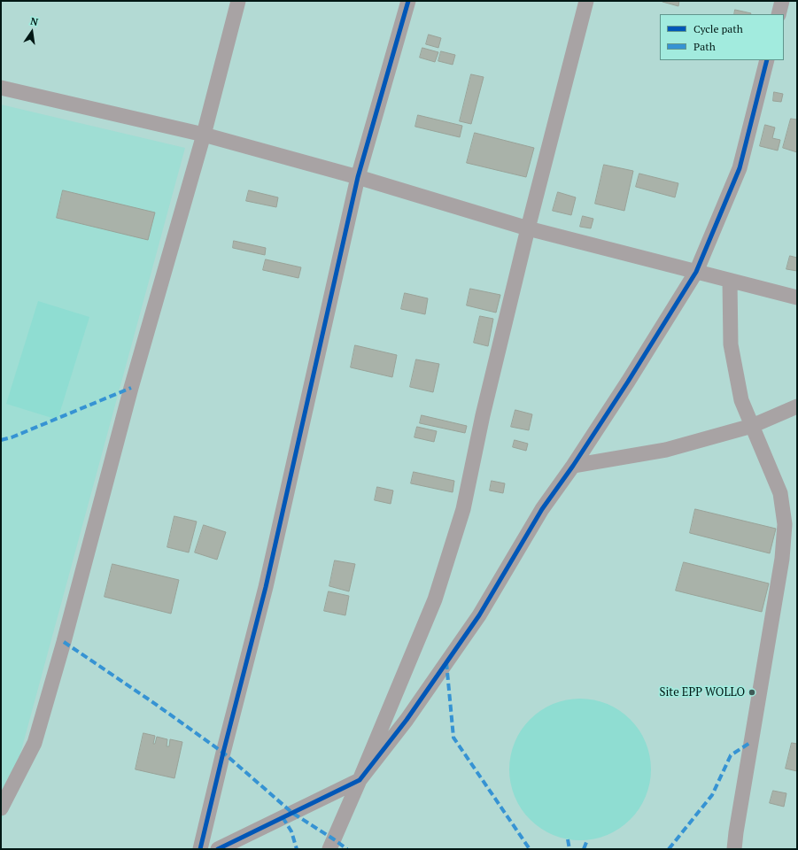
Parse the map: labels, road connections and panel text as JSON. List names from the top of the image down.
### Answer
{
  "places": ["Site EPP WOLLO"],
  "legend": ["Cycle path", "Path"],
  "north": "top"
}
